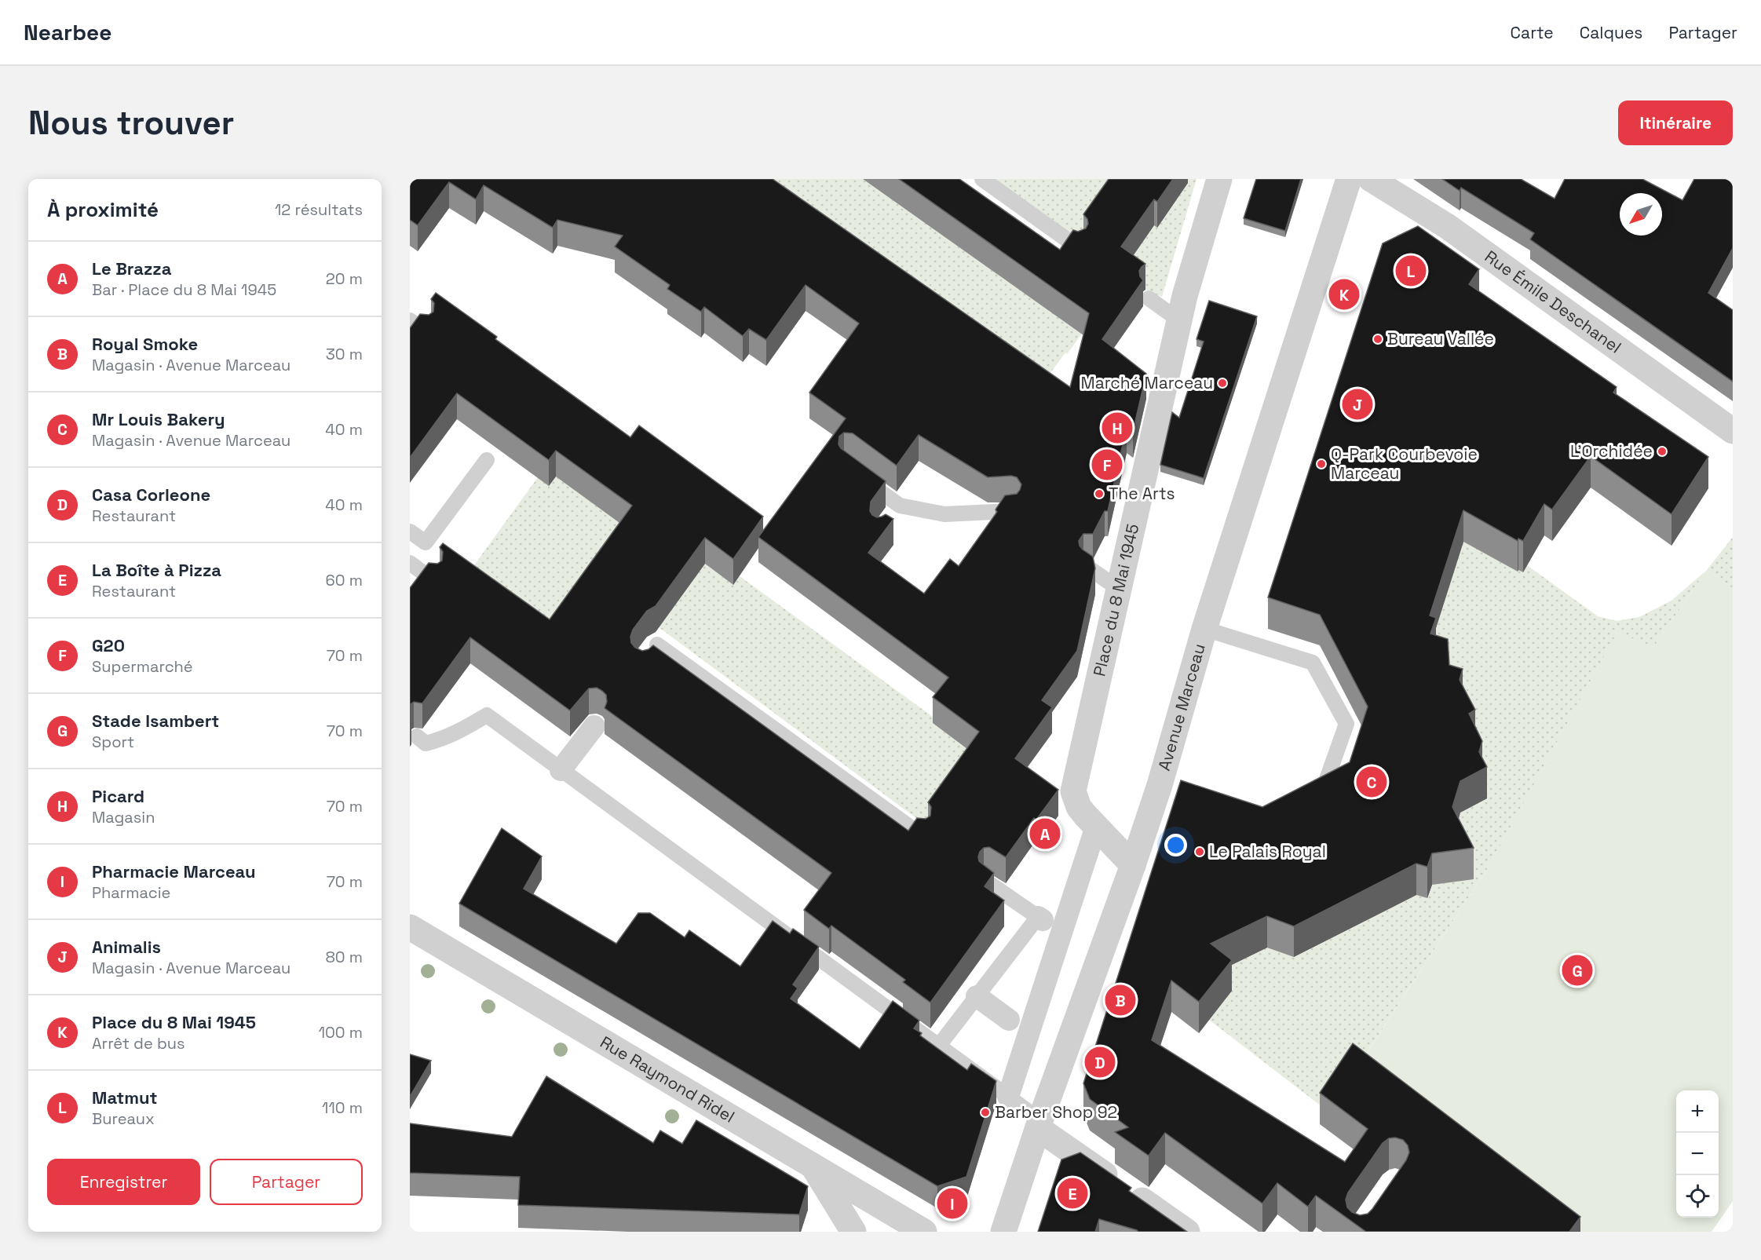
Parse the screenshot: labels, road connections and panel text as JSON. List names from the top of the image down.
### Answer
{
  "streets": {
    "street": [
      "Rue Émile Deschanel",
      "Place du 8 Mai 1945",
      "Avenue Marceau",
      "Rue Raymond Ridel"
    ]
  },
  "crossings": [
    ["Place du 8 Mai 1945", "Avenue Marceau"]
  ],
  "places": [
    "Bureau Vallée",
    "Marché Marceau",
    "L'Orchidée",
    "Q-Park Courbevoie Marceau",
    "The Arts",
    "Le Palais Royal",
    "Barber Shop 92"
  ],
  "north": "bottom left",
  "page": {
    "header": "Nearbee",
    "nav": ["Carte", "Calques", "Partager"],
    "buttons": [
      "Itinéraire",
      ["Enregistrer", "Partager"]
    ],
    "title": "Nous trouver",
    "heading": ["À proximité", "12 résultats"],
    "list": [
      {
        "mark": "A",
        "name": "Le Brazza",
        "note": "Bar · Place du 8 Mai 1945",
        "value": "20 m"
      },
      {
        "mark": "B",
        "name": "Royal Smoke",
        "note": "Magasin · Avenue Marceau",
        "value": "30 m"
      },
      {
        "mark": "C",
        "name": "Mr Louis Bakery",
        "note": "Magasin · Avenue Marceau",
        "value": "40 m"
      },
      {
        "mark": "D",
        "name": "Casa Corleone",
        "note": "Restaurant",
        "value": "40 m"
      },
      {
        "mark": "E",
        "name": "La Boîte à Pizza",
        "note": "Restaurant",
        "value": "60 m"
      },
      {
        "mark": "F",
        "name": "G20",
        "note": "Supermarché",
        "value": "70 m"
      },
      {
        "mark": "G",
        "name": "Stade Isambert",
        "note": "Sport",
        "value": "70 m"
      },
      {
        "mark": "H",
        "name": "Picard",
        "note": "Magasin",
        "value": "70 m"
      },
      {
        "mark": "I",
        "name": "Pharmacie Marceau",
        "note": "Pharmacie",
        "value": "70 m"
      },
      {
        "mark": "J",
        "name": "Animalis",
        "note": "Magasin · Avenue Marceau",
        "value": "80 m"
      },
      {
        "mark": "K",
        "name": "Place du 8 Mai 1945",
        "note": "Arrêt de bus",
        "value": "100 m"
      },
      {
        "mark": "L",
        "name": "Matmut",
        "note": "Bureaux",
        "value": "110 m"
      }
    ],
    "pins": [
      "L",
      "K",
      "J",
      "H",
      "F",
      "C",
      "A",
      "G",
      "B",
      "D",
      "E",
      "I"
    ],
    "map_buttons": ["+", "−"]
  }
}
